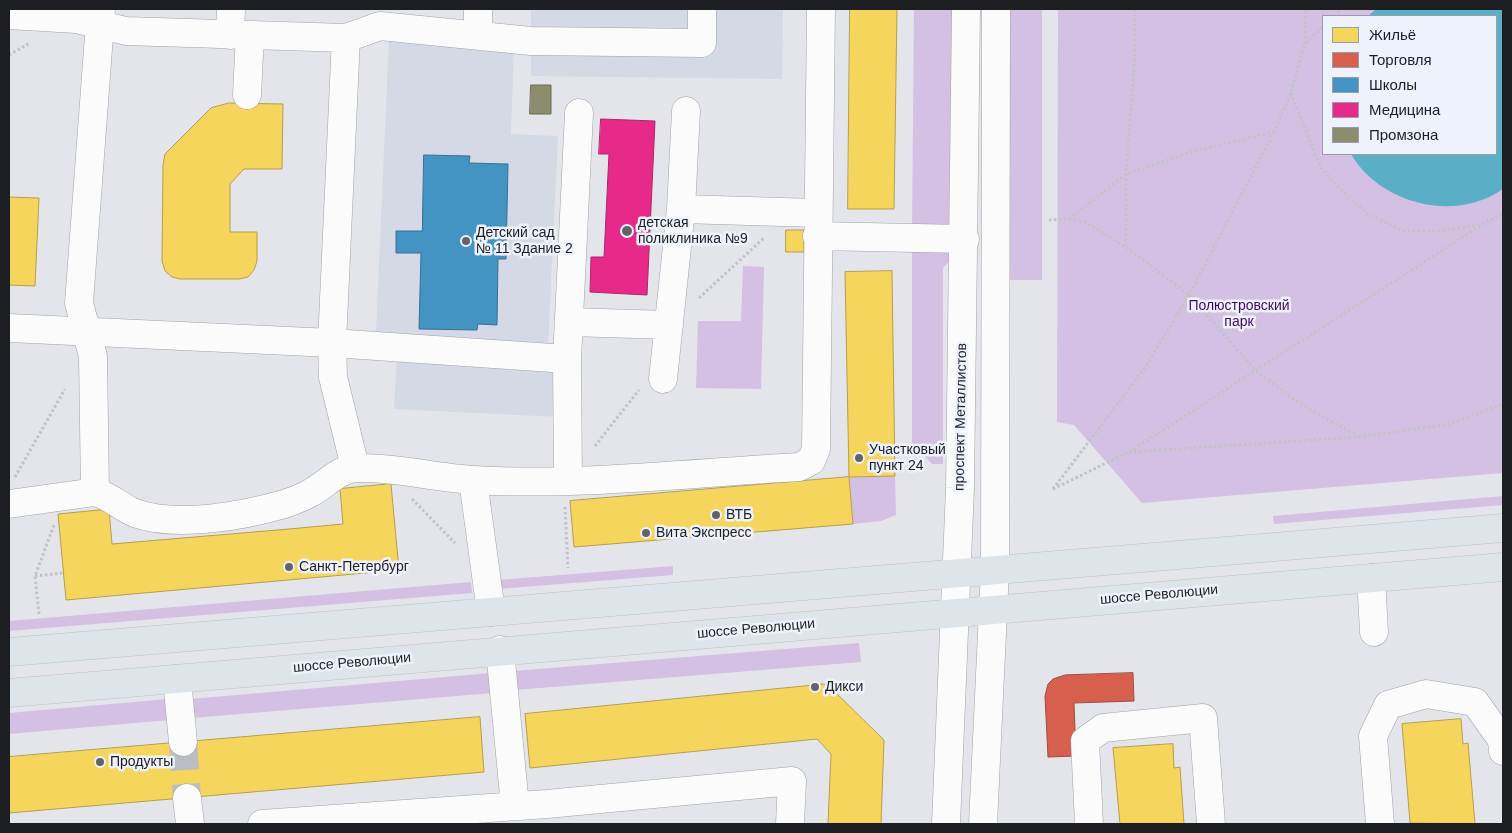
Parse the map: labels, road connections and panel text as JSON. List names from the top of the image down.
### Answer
{
  "streets": {
    "main road": ["шоссе Революции"],
    "street": ["проспект Металлистов"]
  },
  "crossings": [
    ["проспект Металлистов", "шоссе Революции"]
  ],
  "parks": ["Полюстровский парк"],
  "places": [
    "детская поликлиника №9",
    "Детский сад № 11 Здание 2",
    "Участковый пункт 24",
    "ВТБ",
    "Вита Экспресс",
    "Санкт-Петербург",
    "Дикси",
    "Продукты"
  ],
  "legend": [
    "Жильё",
    "Торговля",
    "Школы",
    "Медицина",
    "Промзона"
  ]
}
